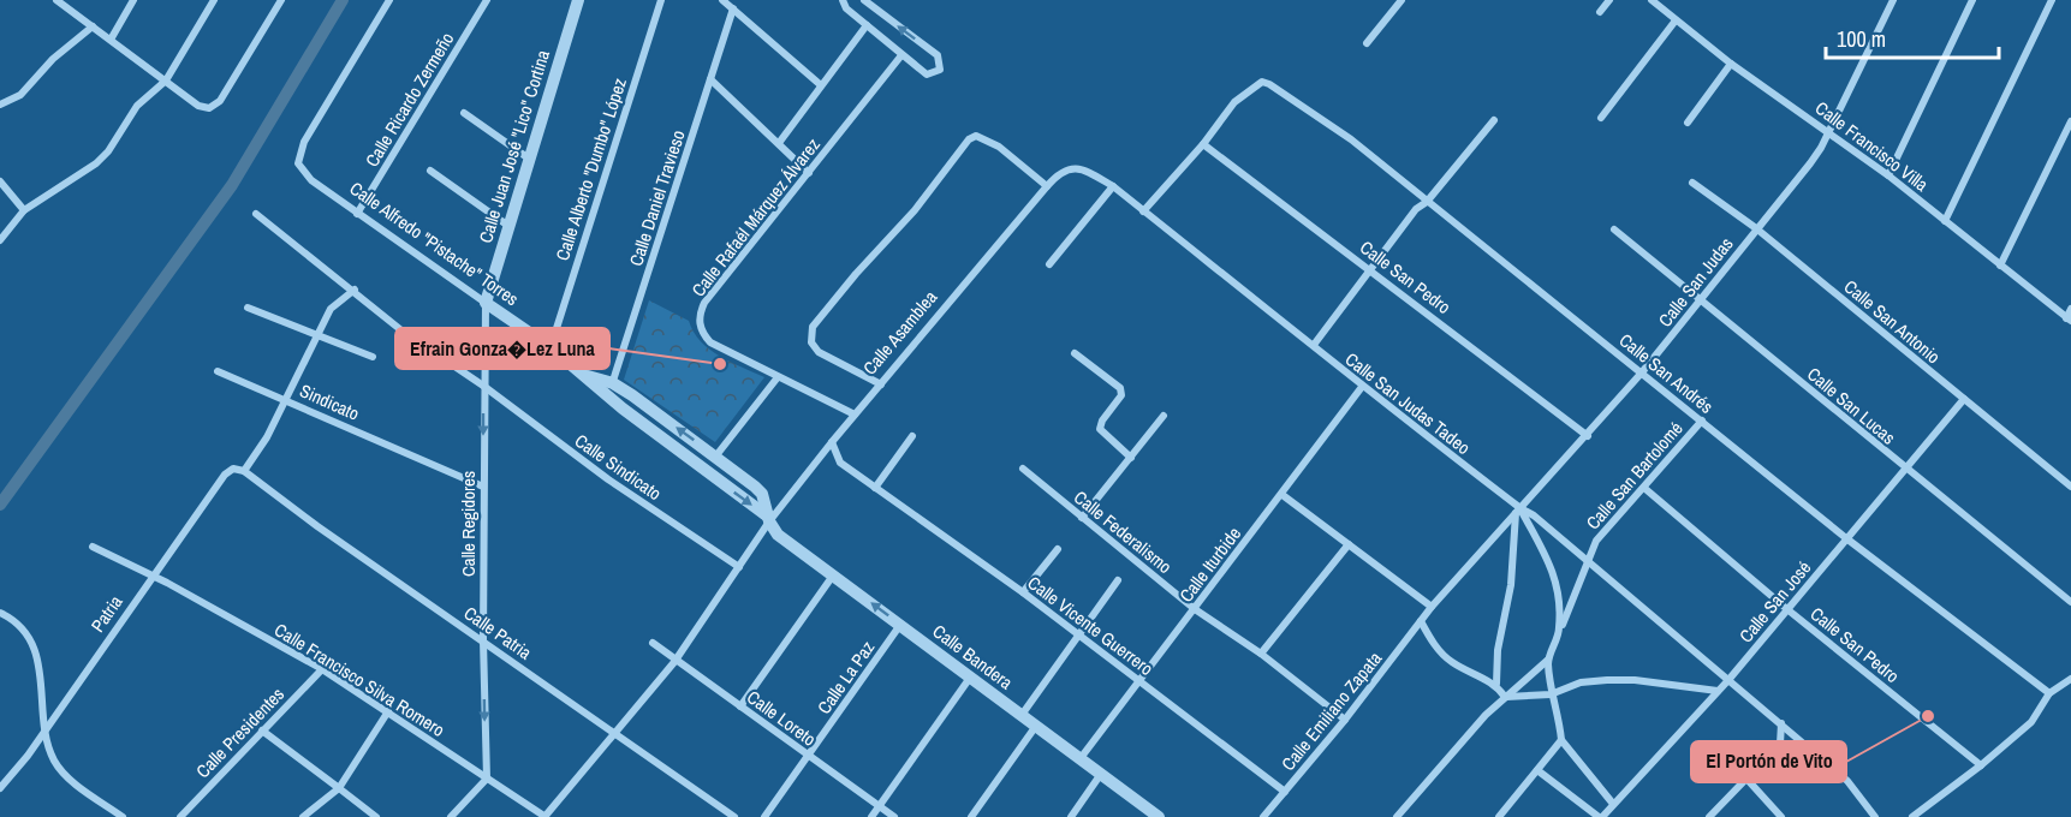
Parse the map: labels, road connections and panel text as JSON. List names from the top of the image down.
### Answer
{
  "streets": {
    "street": [
      "Calle Ricardo Zermeño",
      "Calle Juan José \"Lico\" Cortina",
      "Calle Francisco Villa",
      "Calle Alberto \"Dumbo\" López",
      "Calle Daniel Travieso",
      "Calle Rafaél Márquez Álvarez",
      "Calle Alfredo \"Pistache\" Torres",
      "Calle San Pedro",
      "Calle San Judas",
      "Calle San Antonio",
      "Calle Asamblea",
      "Calle San Andrés",
      "Sindicato",
      "Calle San Judas Tadeo",
      "Calle San Lucas",
      "Calle Sindicato",
      "Calle San Bartolomé",
      "Calle Regidores",
      "Calle Federalismo",
      "Calle Iturbide",
      "Calle San José",
      "Patria",
      "Calle Vicente Guerrero",
      "Calle Patria",
      "Calle Bandera",
      "Calle La Paz",
      "Calle Francisco Silva Romero",
      "Calle Emiliano Zapata",
      "Calle Loreto",
      "Calle Presidentes"
    ]
  },
  "crossings": [
    ["Calle Ricardo Zermeño", "Calle Alfredo \"Pistache\" Torres"],
    ["Calle Juan José \"Lico\" Cortina", "Calle Alfredo \"Pistache\" Torres"],
    ["Calle Juan José \"Lico\" Cortina", "Calle Regidores"],
    ["Calle Francisco Villa", "Calle San Judas"],
    ["Calle Alberto \"Dumbo\" López", "Calle Alfredo \"Pistache\" Torres"],
    ["Calle Daniel Travieso", "Calle Alfredo \"Pistache\" Torres"],
    ["Calle Rafaél Márquez Álvarez", "Calle Asamblea"],
    ["Calle Alfredo \"Pistache\" Torres", "Calle Asamblea"],
    ["Calle Alfredo \"Pistache\" Torres", "Calle Regidores"],
    ["Calle Alfredo \"Pistache\" Torres", "Calle Bandera"],
    ["Calle San Pedro", "Calle San Judas"],
    ["Calle San Pedro", "Calle San Andrés"],
    ["Calle San Pedro", "Calle San Bartolomé"],
    ["Calle San Pedro", "Calle San José"],
    ["Calle San Judas", "Calle San Antonio"],
    ["Calle San Judas", "Calle San Andrés"],
    ["Calle San Judas", "Calle San Judas Tadeo"],
    ["Calle San Judas", "Calle San Lucas"],
    ["Calle San Judas", "Calle Emiliano Zapata"],
    ["Calle San Antonio", "Calle San José"],
    ["Calle Asamblea", "Calle San Judas Tadeo"],
    ["Calle Asamblea", "Calle Sindicato"],
    ["Calle Asamblea", "Calle Vicente Guerrero"],
    ["Calle Asamblea", "Calle Patria"],
    ["Calle Asamblea", "Calle Bandera"],
    ["Calle Asamblea", "Calle Francisco Silva Romero"],
    ["Calle Asamblea", "Calle Loreto"],
    ["Calle San Andrés", "Calle San Bartolomé"],
    ["Calle San Andrés", "Calle San José"],
    ["Sindicato", "Calle Sindicato"],
    ["Sindicato", "Calle Regidores"],
    ["Calle San Judas Tadeo", "Calle San Bartolomé"],
    ["Calle San Judas Tadeo", "Calle Iturbide"],
    ["Calle San Judas Tadeo", "Calle San José"],
    ["Calle San Lucas", "Calle San José"],
    ["Calle Sindicato", "Calle Regidores"],
    ["Calle Regidores", "Calle Patria"],
    ["Calle Regidores", "Calle Francisco Silva Romero"],
    ["Calle Federalismo", "Calle Iturbide"],
    ["Calle Federalismo", "Calle Emiliano Zapata"],
    ["Calle Iturbide", "Calle Vicente Guerrero"],
    ["Calle Iturbide", "Calle Bandera"],
    ["Patria", "Calle Patria"],
    ["Patria", "Calle Francisco Silva Romero"],
    ["Calle Vicente Guerrero", "Calle Emiliano Zapata"],
    ["Calle Bandera", "Calle La Paz"],
    ["Calle La Paz", "Calle Loreto"],
    ["Calle Francisco Silva Romero", "Calle Presidentes"]
  ],
  "one_way": ["Calle Regidores"],
  "places": ["Efrain Gonza�Lez Luna", "El Portón de Vito"],
  "scale_bar": "100 m"
}
